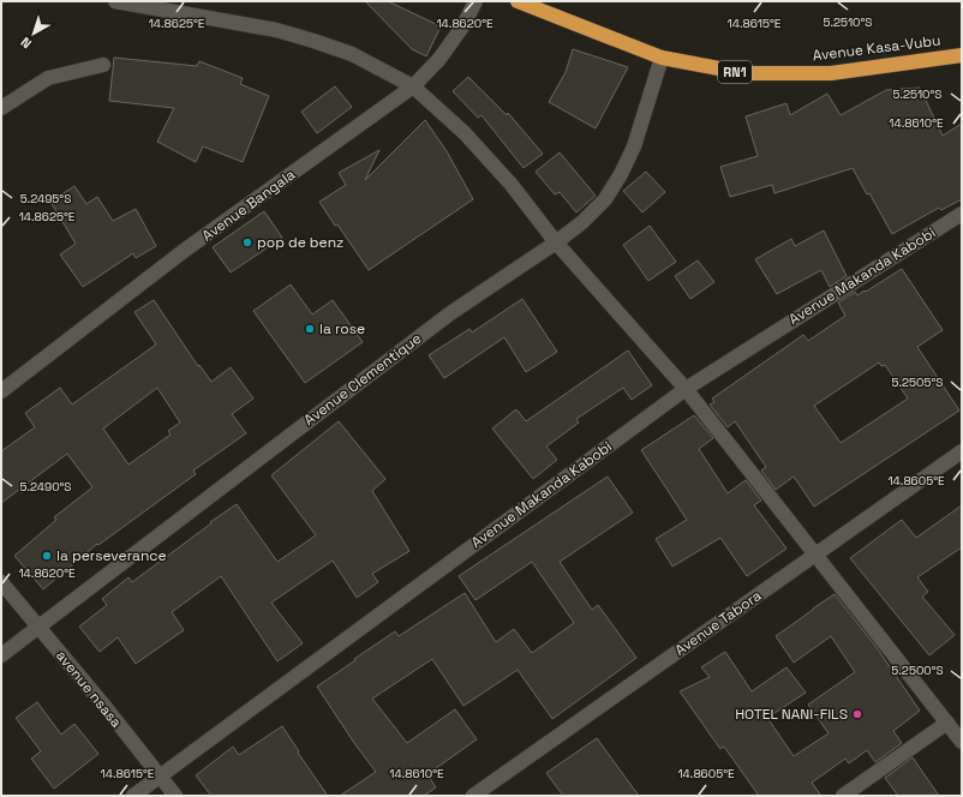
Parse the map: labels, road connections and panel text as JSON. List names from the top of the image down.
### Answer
{
  "streets": {
    "highway": ["Avenue Kasa-Vubu", "RN1"],
    "street": [
      "Avenue Bangala",
      "Avenue Makanda Kabobi",
      "Avenue Clementique",
      "Avenue Tabora",
      "avenue nsasa"
    ]
  },
  "crossings": [
    ["Avenue Kasa-Vubu", "Avenue Clementique"],
    ["Avenue Makanda Kabobi", "avenue nsasa"],
    ["Avenue Clementique", "avenue nsasa"]
  ],
  "places": [
    "pop de benz",
    "la rose",
    "la perseverance",
    "HOTEL NANI-FILS"
  ],
  "north": "bottom left",
  "coordinates": [
    "5.2510°S",
    "14.8625°E",
    "14.8620°E",
    "14.8615°E",
    "14.8610°E",
    "5.2495°S",
    "5.2505°S",
    "14.8605°E",
    "5.2490°S",
    "5.2500°S"
  ]
}
